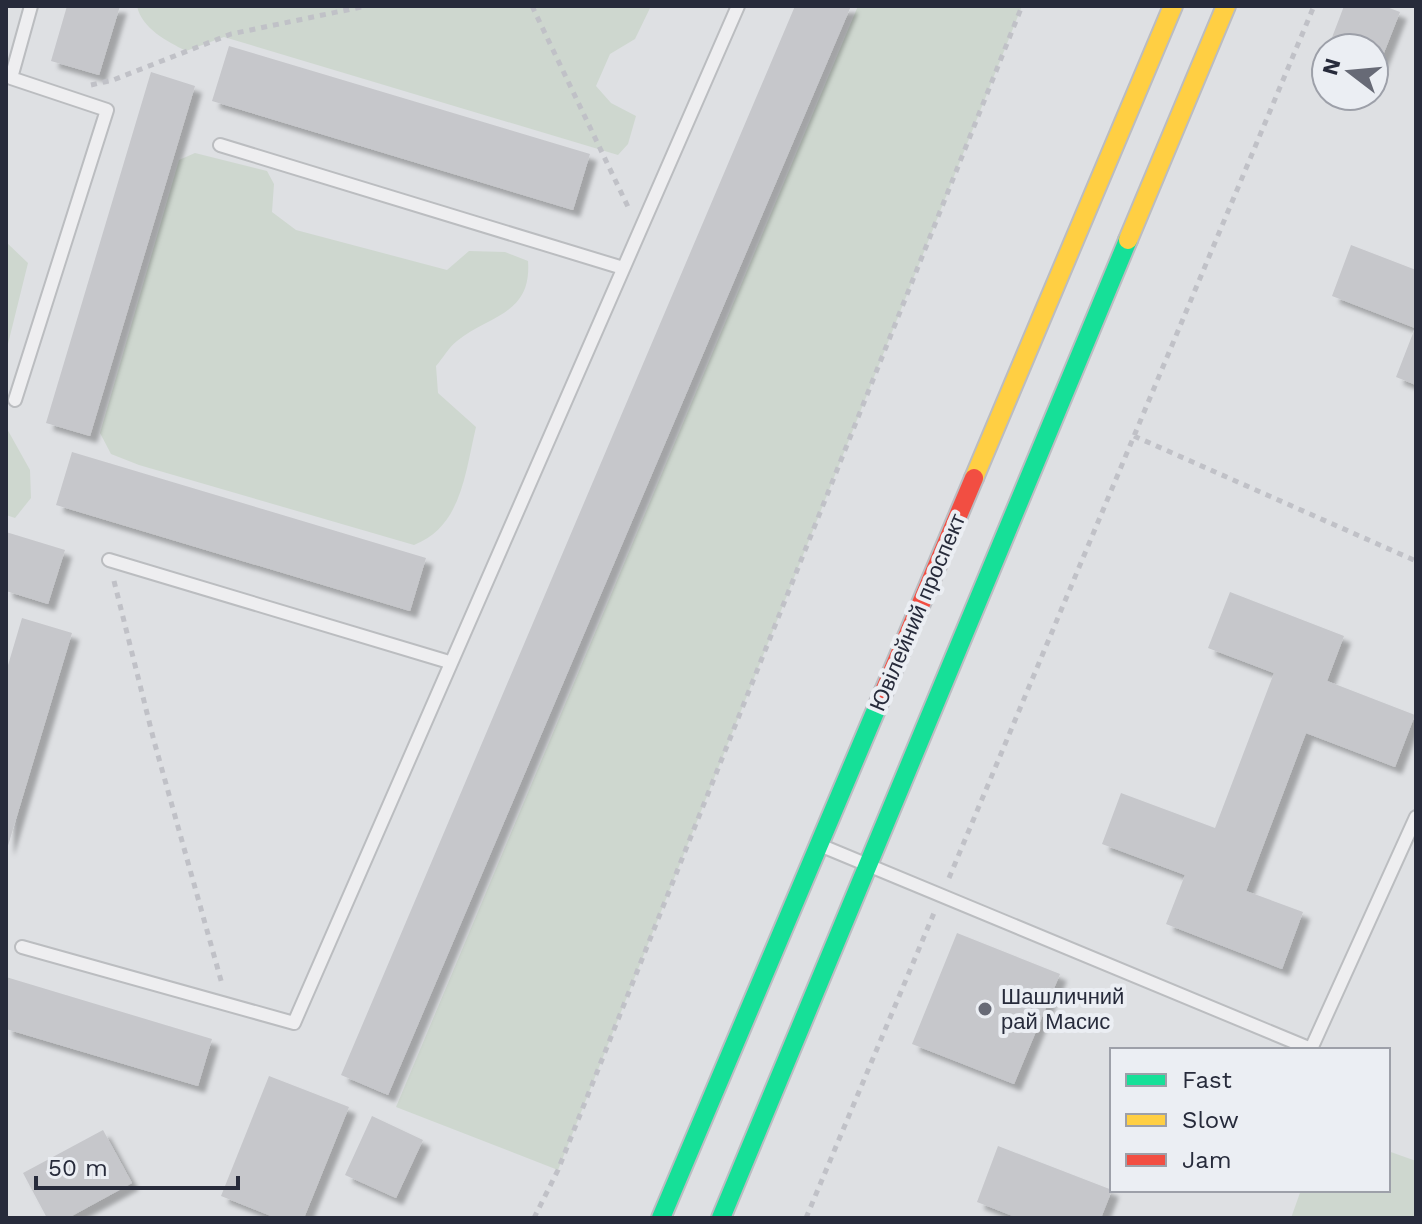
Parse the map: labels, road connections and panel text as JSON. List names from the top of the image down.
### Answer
{
  "streets": {
    "main road": ["Ювілейний проспект"]
  },
  "places": ["Шашличний рай Масис"],
  "legend": ["Fast", "Slow", "Jam"],
  "scale_bar": "50 m",
  "north": "left"
}
